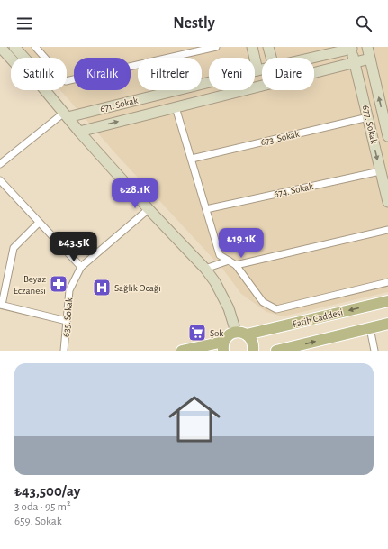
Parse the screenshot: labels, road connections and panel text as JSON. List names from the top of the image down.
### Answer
{
  "streets": {
    "main road": ["Fatih Caddesi"],
    "street": [
      "671. Sokak",
      "677. Sokak",
      "673. Sokak",
      "674. Sokak",
      "635. Sokak"
    ]
  },
  "crossings": [
    ["671. Sokak", "677. Sokak"],
    ["677. Sokak", "673. Sokak"],
    ["677. Sokak", "674. Sokak"]
  ],
  "places": {
    "pharmacy": ["Beyaz Eczanesi"],
    "hospital": ["Sağlık Ocağı"],
    "supermarket": ["Şok"]
  },
  "page": {
    "header": "Nestly",
    "chip": [
      "Satılık",
      "Kiralık",
      "Filtreler",
      "Yeni",
      "Daire"
    ],
    "price": ["₺28.1K", "₺19.1K", "₺43.5K"],
    "list": [
      {
        "name": "₺43,500/ay",
        "note": "3 oda · 95 m² · 659. Sokak"
      }
    ]
  }
}
